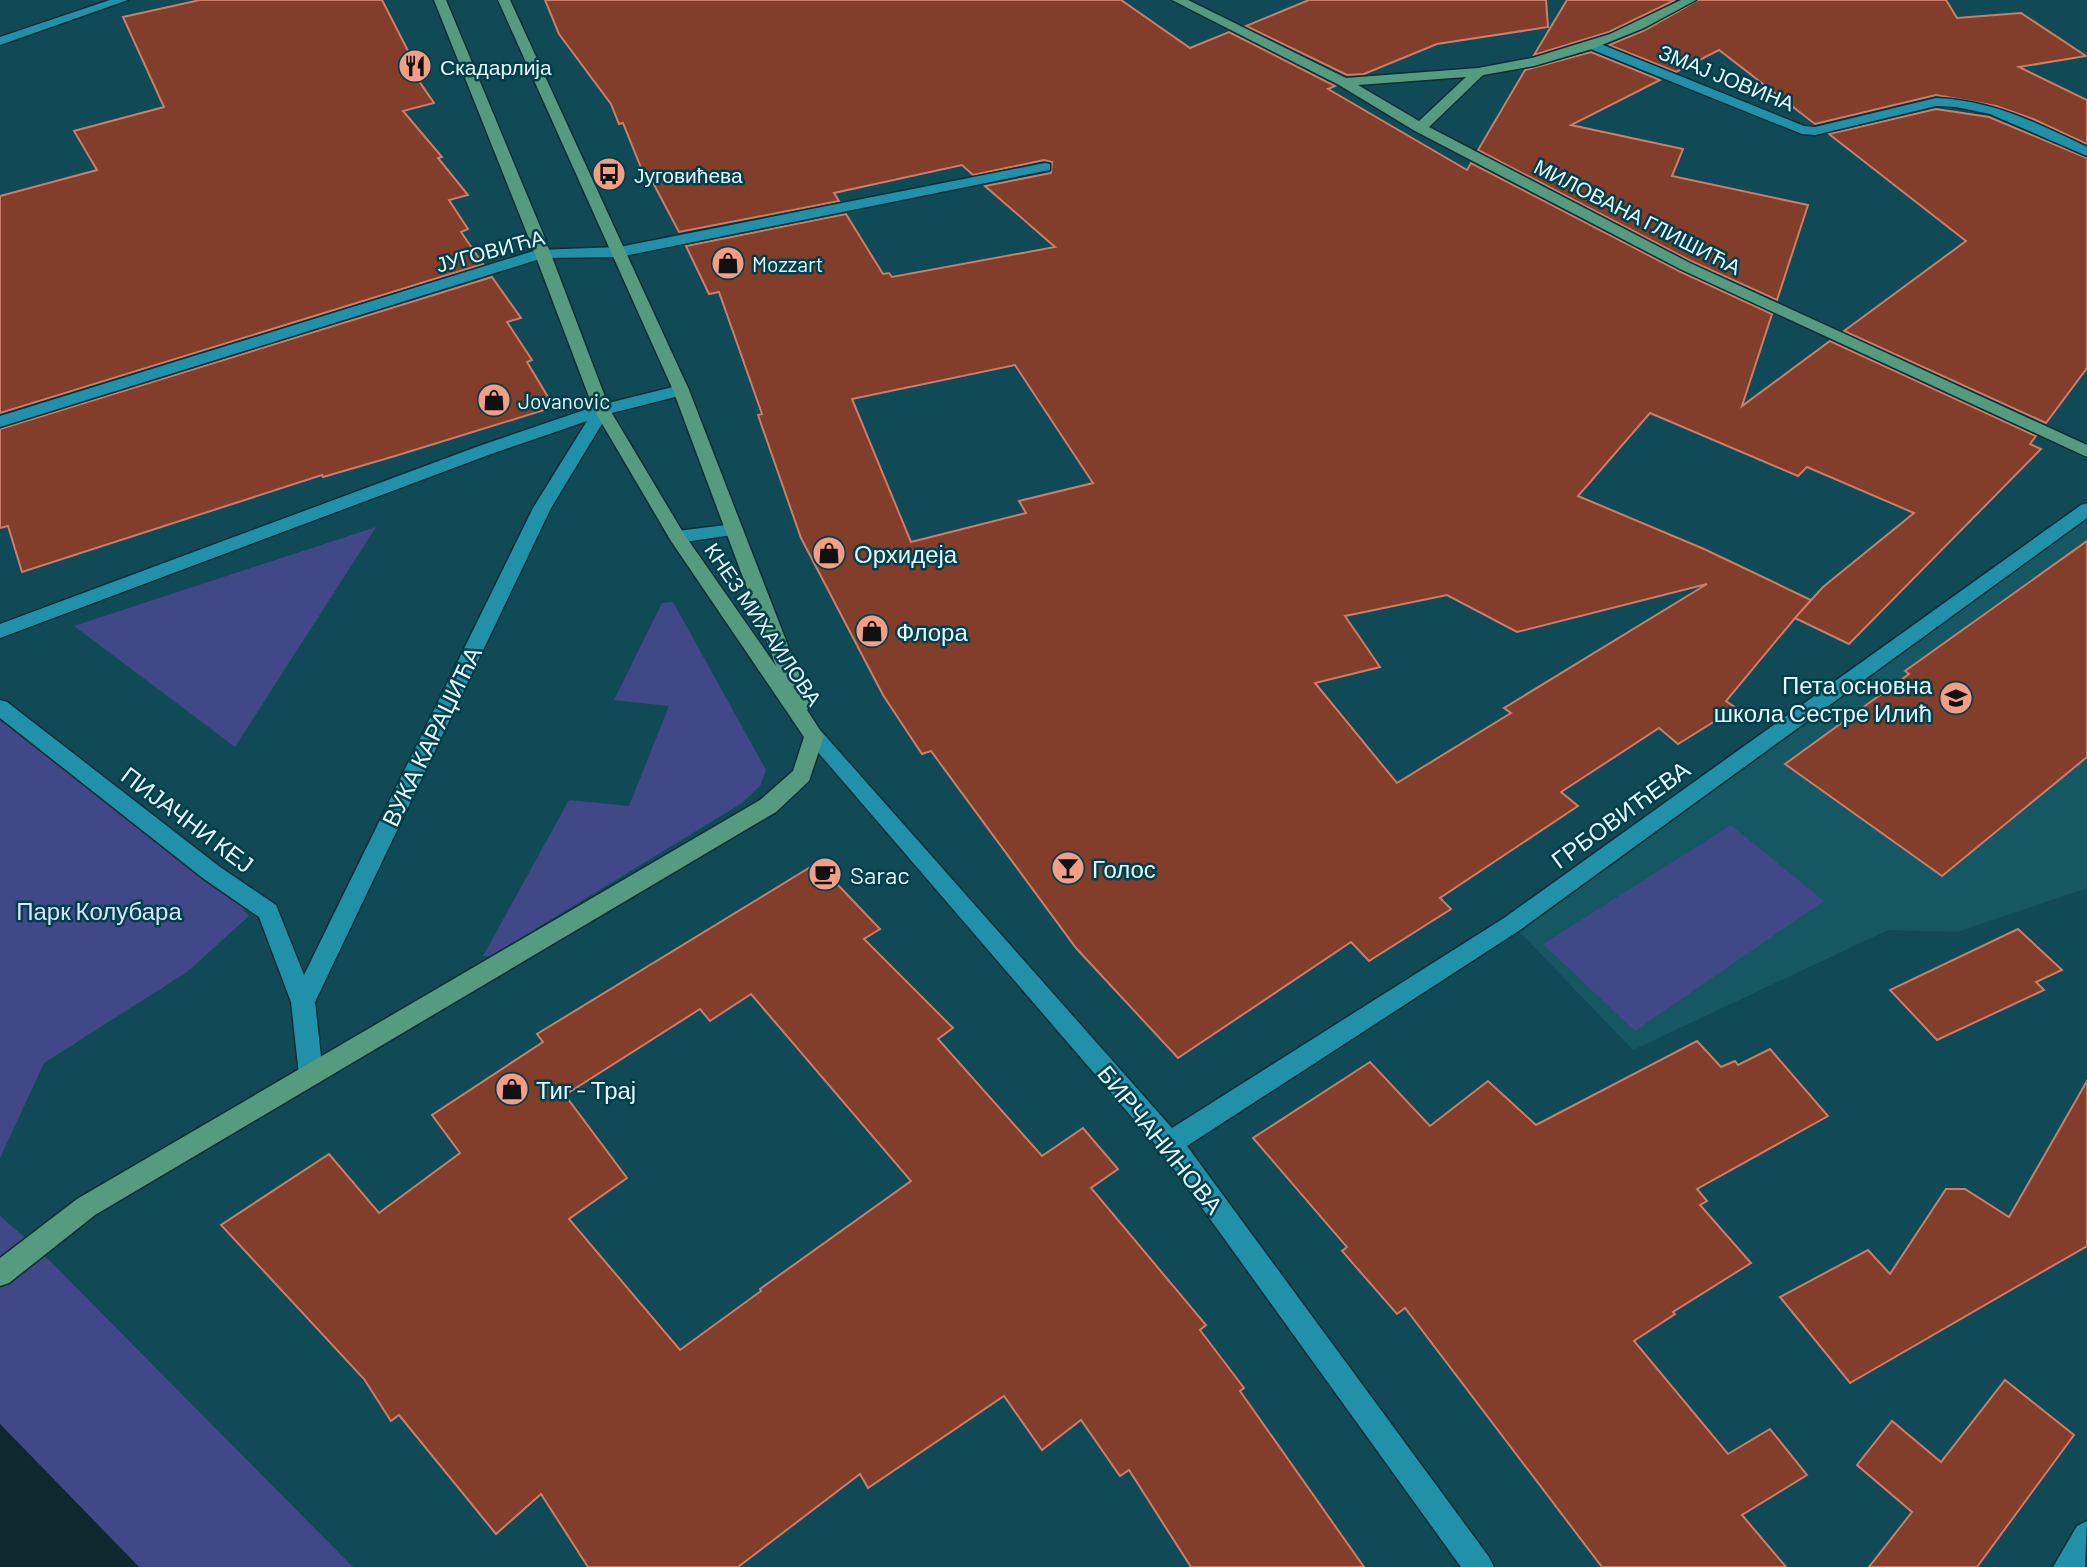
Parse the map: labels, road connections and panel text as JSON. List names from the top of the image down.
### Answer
{
  "streets": {
    "street": [
      "ЗМАЈ ЈОВИНА",
      "МИЛОВАНА ГЛИШИЋА",
      "ЈУГОВИЋА",
      "КНЕЗ МИХАИЛОВА",
      "ВУКА КАРАЏИЋА",
      "ГРБОВИЋЕВА",
      "ПИЈАЧНИ КЕЈ",
      "БИРЧАНИНОВА"
    ]
  },
  "crossings": [
    ["ЈУГОВИЋА", "КНЕЗ МИХАИЛОВА"],
    ["КНЕЗ МИХАИЛОВА", "ВУКА КАРАЏИЋА"],
    ["КНЕЗ МИХАИЛОВА", "БИРЧАНИНОВА"],
    ["ВУКА КАРАЏИЋА", "ПИЈАЧНИ КЕЈ"],
    ["ГРБОВИЋЕВА", "БИРЧАНИНОВА"]
  ],
  "parks": ["Парк Колубара"],
  "places": {
    "restaurant": ["Скадарлија"],
    "bus stop": ["Југовићева"],
    "shop": [
      "Mozzart",
      "Jovanovic",
      "Орхидеја",
      "Флора",
      "Тиг - Трај"
    ],
    "school or university": ["Пета основна школа Сестре Илић"],
    "bar": ["Голос"],
    "cafe": ["Sarac"]
  }
}
